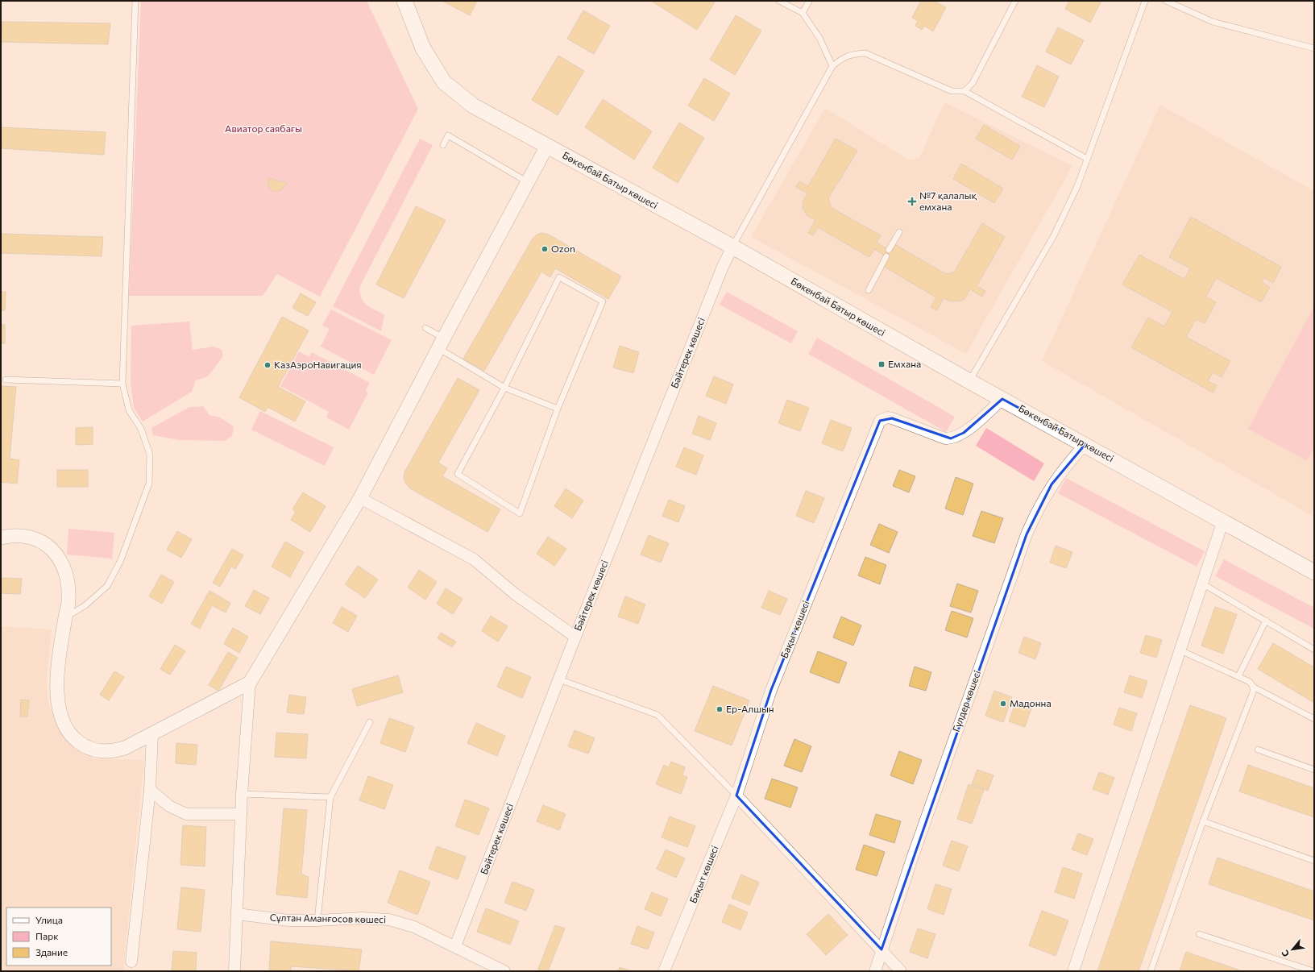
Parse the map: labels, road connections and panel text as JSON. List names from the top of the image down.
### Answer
{
  "streets": {
    "main road": ["Бөкенбай Батыр көшесі"],
    "street": [
      "Бәйтерек көшесі",
      "Бақыт көшесі",
      "Гүлдер көшесі",
      "Сұлтан Аманғосов көшесі"
    ]
  },
  "crossings": [
    ["Бөкенбай Батыр көшесі", "Бәйтерек көшесі"],
    ["Бөкенбай Батыр көшесі", "Бақыт көшесі"],
    ["Бөкенбай Батыр көшесі", "Гүлдер көшесі"],
    ["Бәйтерек көшесі", "Сұлтан Аманғосов көшесі"]
  ],
  "parks": ["Авиатор саябағы"],
  "places": {
    "health": ["№7 қалалық емхана"],
    "other": [
      "Ozon",
      "КазАэроНавигация",
      "Мадонна",
      "Ер-Алшын"
    ],
    "transit": ["Емхана"]
  },
  "legend": ["Улица", "Парк", "Здание"],
  "north": "bottom left"
}
